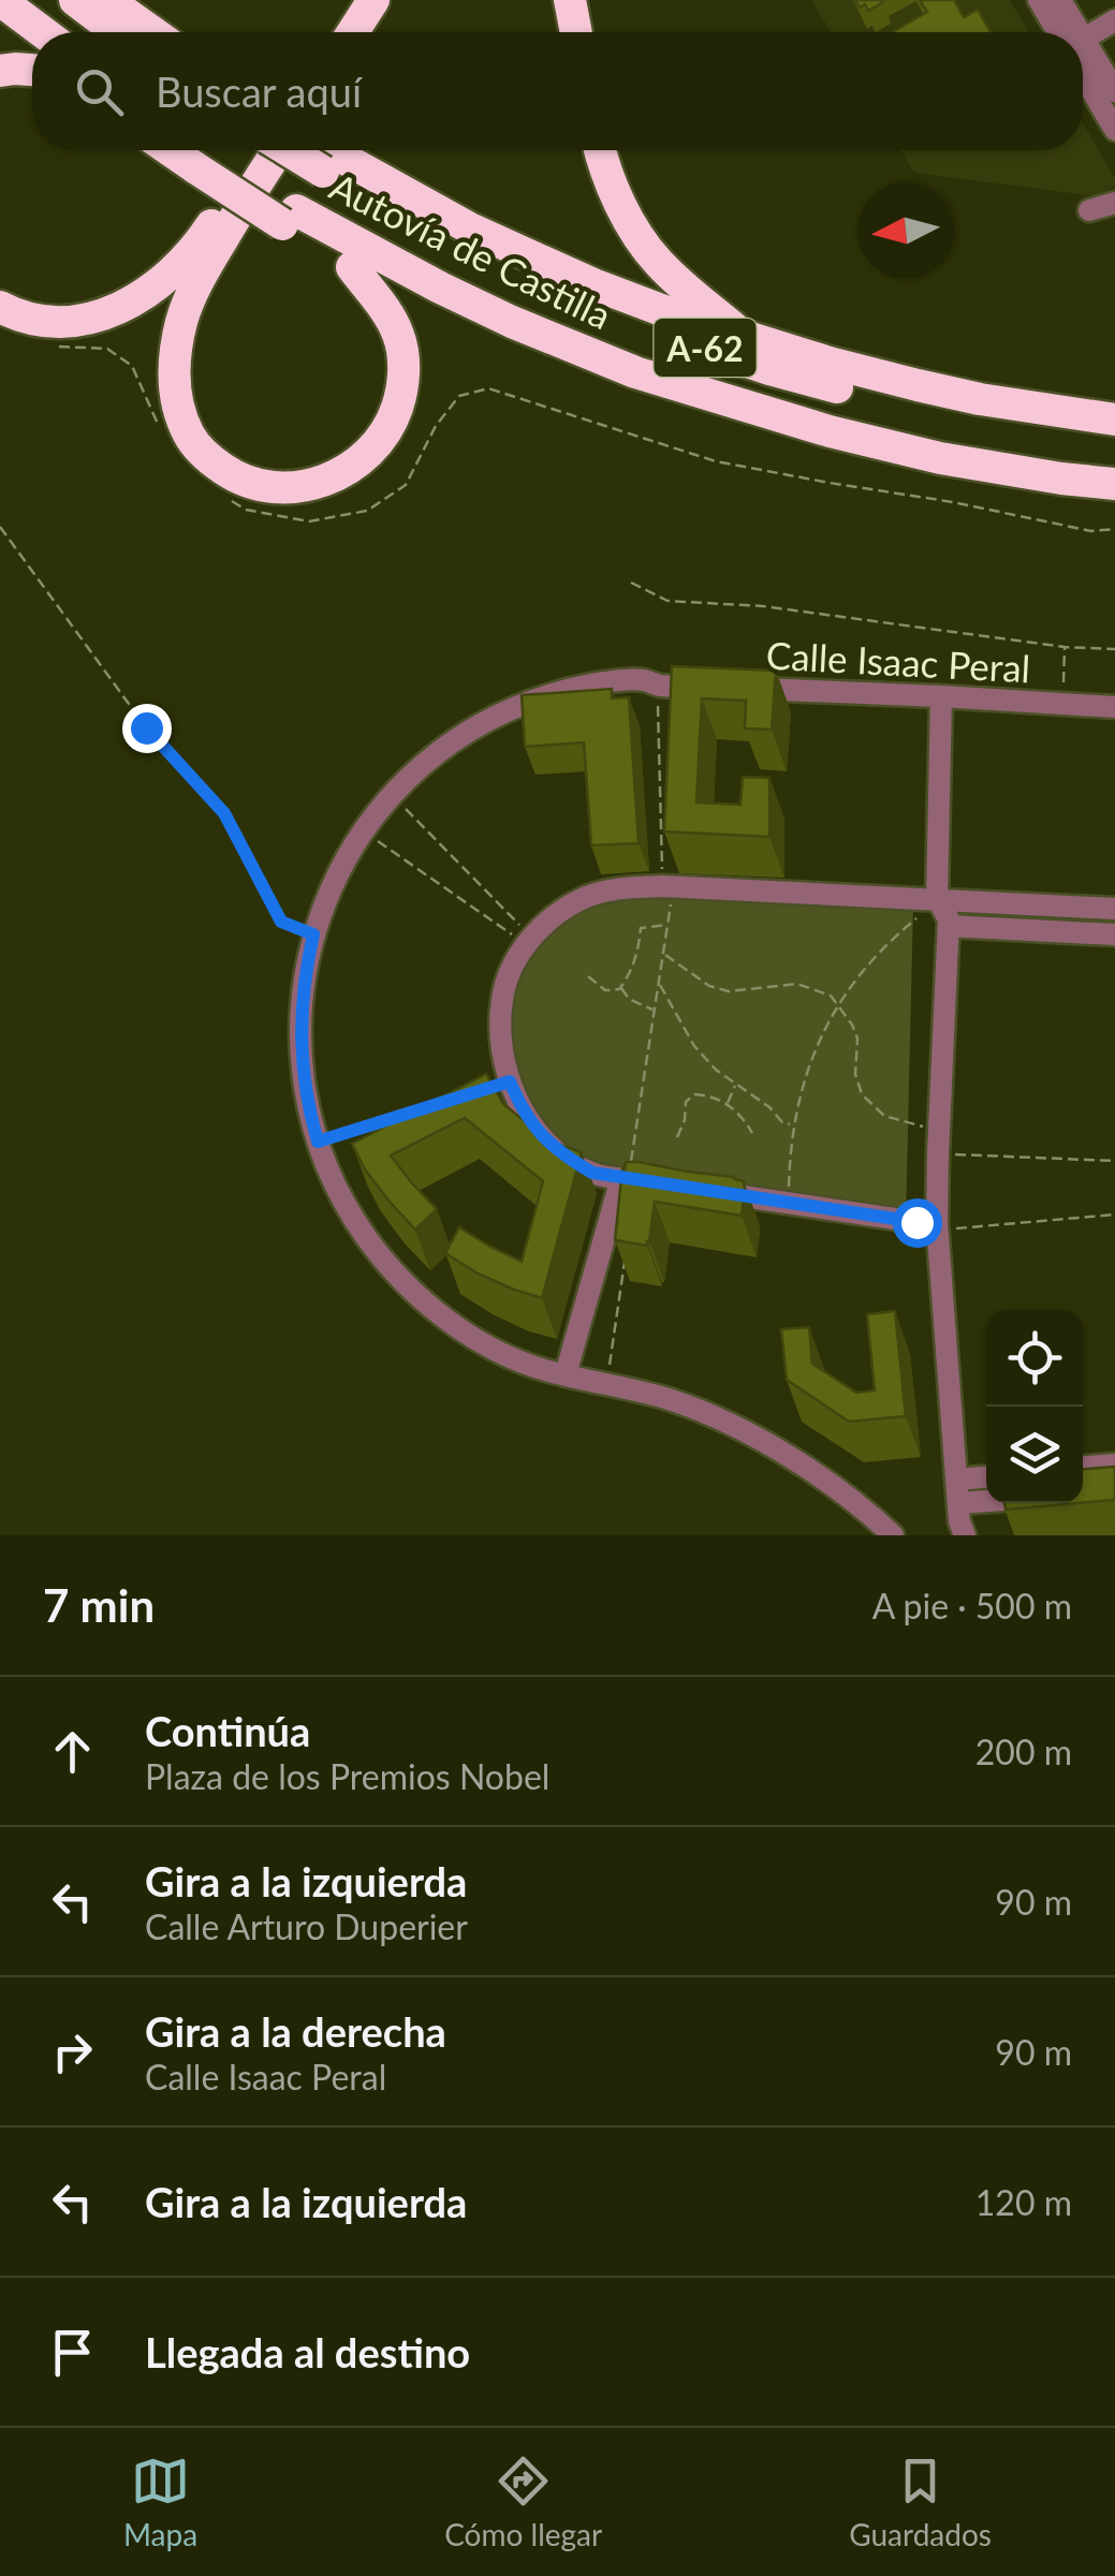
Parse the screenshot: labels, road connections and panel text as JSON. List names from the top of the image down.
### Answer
{
  "streets": {
    "highway": ["Autovía de Castilla", "A-62"],
    "street": ["Calle Isaac Peral"]
  },
  "north": "left",
  "page": {
    "search": "Buscar aquí",
    "heading": ["7 min", "A pie · 500 m"],
    "list": [
      ["Continúa", "Plaza de los Premios Nobel", "200 m"],
      ["Gira a la izquierda", "Calle Arturo Duperier", "90 m"],
      ["Gira a la derecha", "Calle Isaac Peral", "90 m"],
      ["Gira a la izquierda", "120 m"],
      "Llegada al destino"
    ],
    "nav": ["Mapa", "Cómo llegar", "Guardados"]
  }
}
